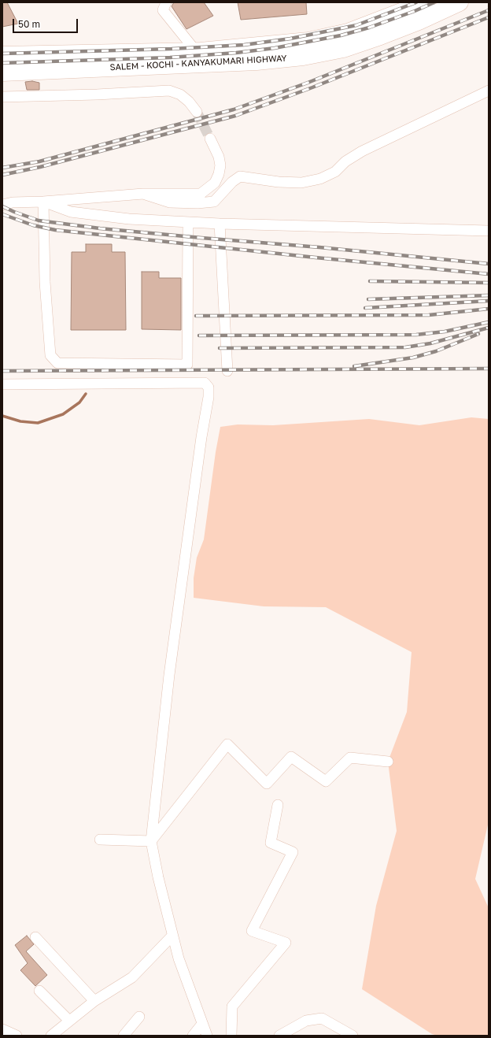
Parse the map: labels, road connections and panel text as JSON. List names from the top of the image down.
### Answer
{
  "streets": {
    "highway": ["SALEM - KOCHI - KANYAKUMARI HIGHWAY"]
  },
  "scale_bar": "50 m"
}
